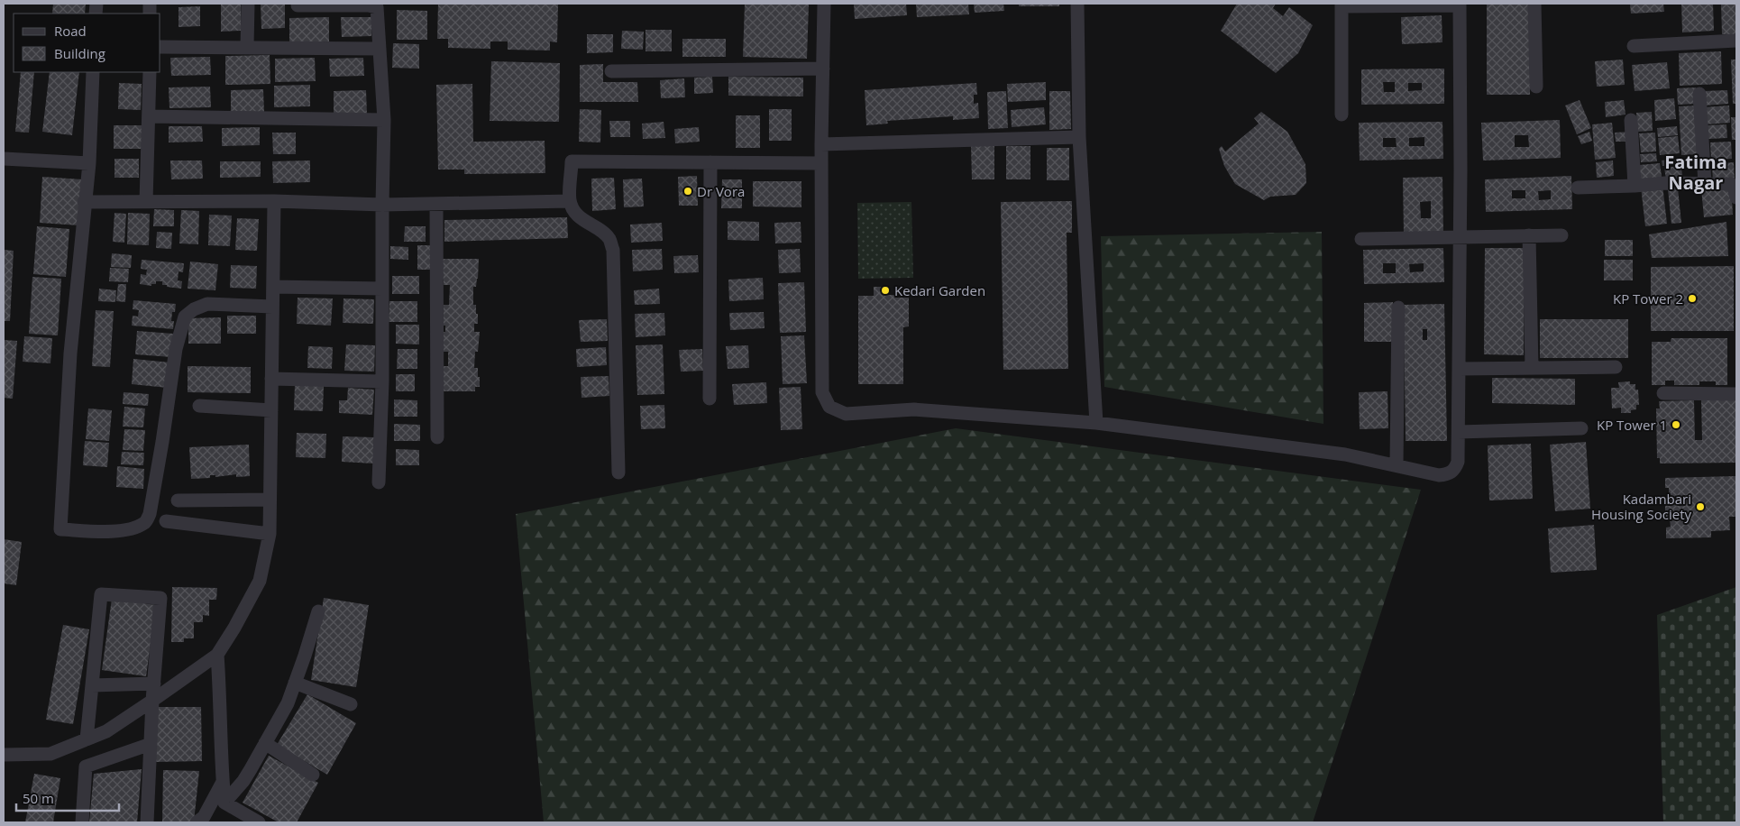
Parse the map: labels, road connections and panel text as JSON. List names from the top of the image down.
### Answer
{
  "districts": ["Fatima Nagar"],
  "places": [
    "Dr Vora",
    "Kedari Garden",
    "KP Tower 2",
    "KP Tower 1",
    "Kadambari Housing Society"
  ],
  "legend": ["Road", "Building"],
  "scale_bar": "50 m"
}
